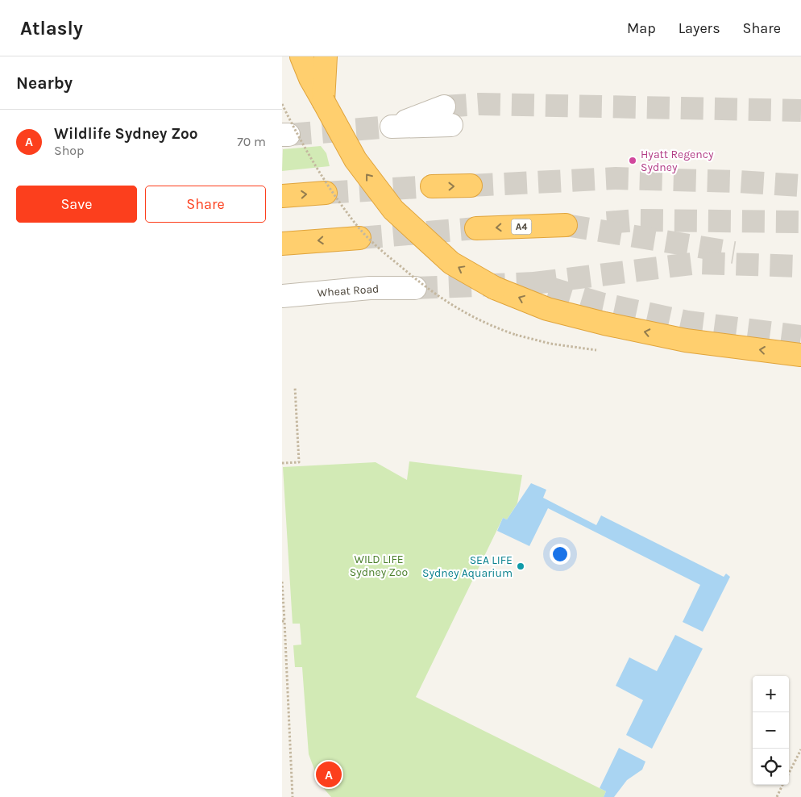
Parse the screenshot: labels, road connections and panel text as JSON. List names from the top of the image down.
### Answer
{
  "streets": {
    "highway": ["A4"],
    "street": ["Wheat Road"]
  },
  "parks": ["WILD LIFE Sydney Zoo"],
  "places": ["Hyatt Regency Sydney", "SEA LIFE Sydney Aquarium"],
  "page": {
    "header": "Atlasly",
    "nav": ["Map", "Layers", "Share"],
    "heading": "Nearby",
    "list": [
      {
        "mark": "A",
        "name": "Wildlife Sydney Zoo",
        "note": "Shop",
        "value": "70 m"
      }
    ],
    "buttons": ["Save", "Share"],
    "map_buttons": ["+", "−"],
    "pins": "A"
  }
}
